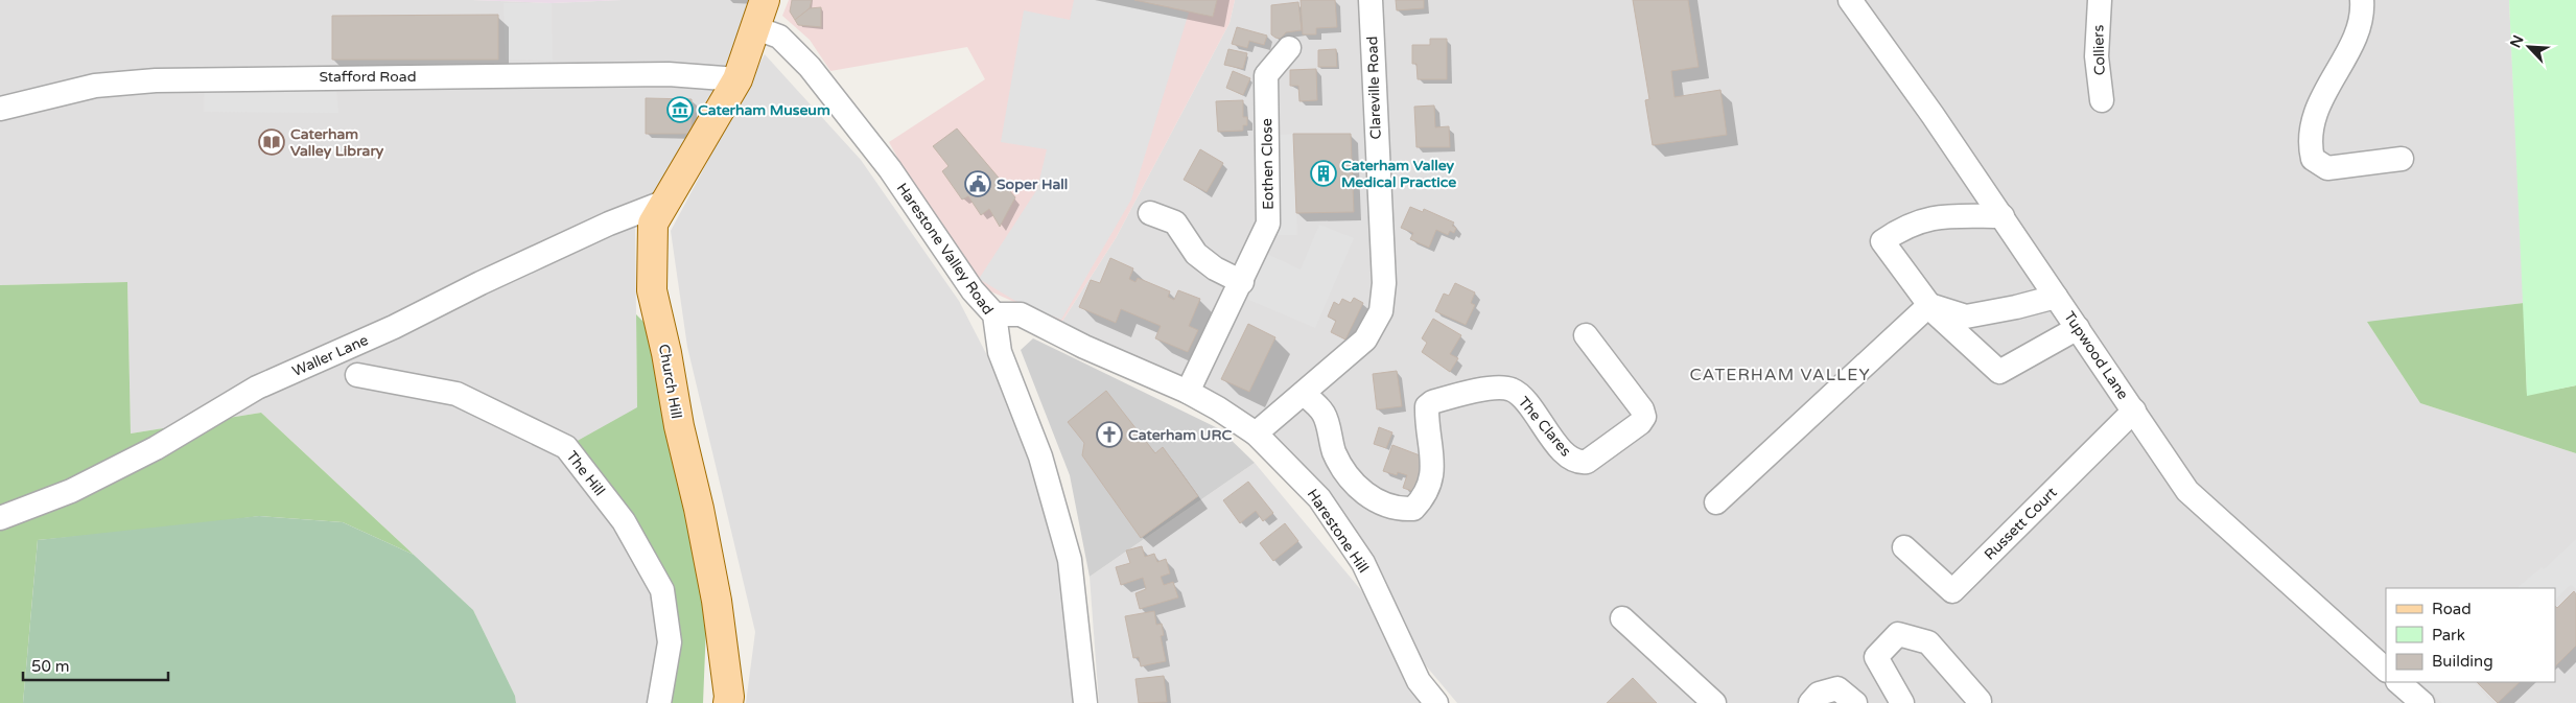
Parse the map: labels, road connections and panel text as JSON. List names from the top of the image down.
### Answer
{
  "streets": {
    "main road": ["Church Hill"],
    "street": [
      "Colliers",
      "Stafford Road",
      "Clareville Road",
      "Eothen Close",
      "Harestone Valley Road",
      "Waller Lane",
      "Tupwood Lane",
      "The Clares",
      "The Hill",
      "Russett Court",
      "Harestone Hill"
    ]
  },
  "crossings": [
    ["Stafford Road", "Church Hill"],
    ["Clareville Road", "The Clares"],
    ["Clareville Road", "Harestone Hill"],
    ["Eothen Close", "Harestone Hill"],
    ["Harestone Valley Road", "Church Hill"],
    ["Harestone Valley Road", "Harestone Hill"],
    ["Waller Lane", "Church Hill"],
    ["Tupwood Lane", "Russett Court"]
  ],
  "districts": ["CATERHAM VALLEY"],
  "places": {
    "museum": ["Caterham Museum"],
    "library": ["Caterham Valley Library"],
    "building": ["Caterham Valley Medical Practice"],
    "public building": ["Soper Hall"],
    "church": ["Caterham URC"]
  },
  "legend": ["Road", "Park", "Building"],
  "scale_bar": "50 m",
  "north": "top left"
}
